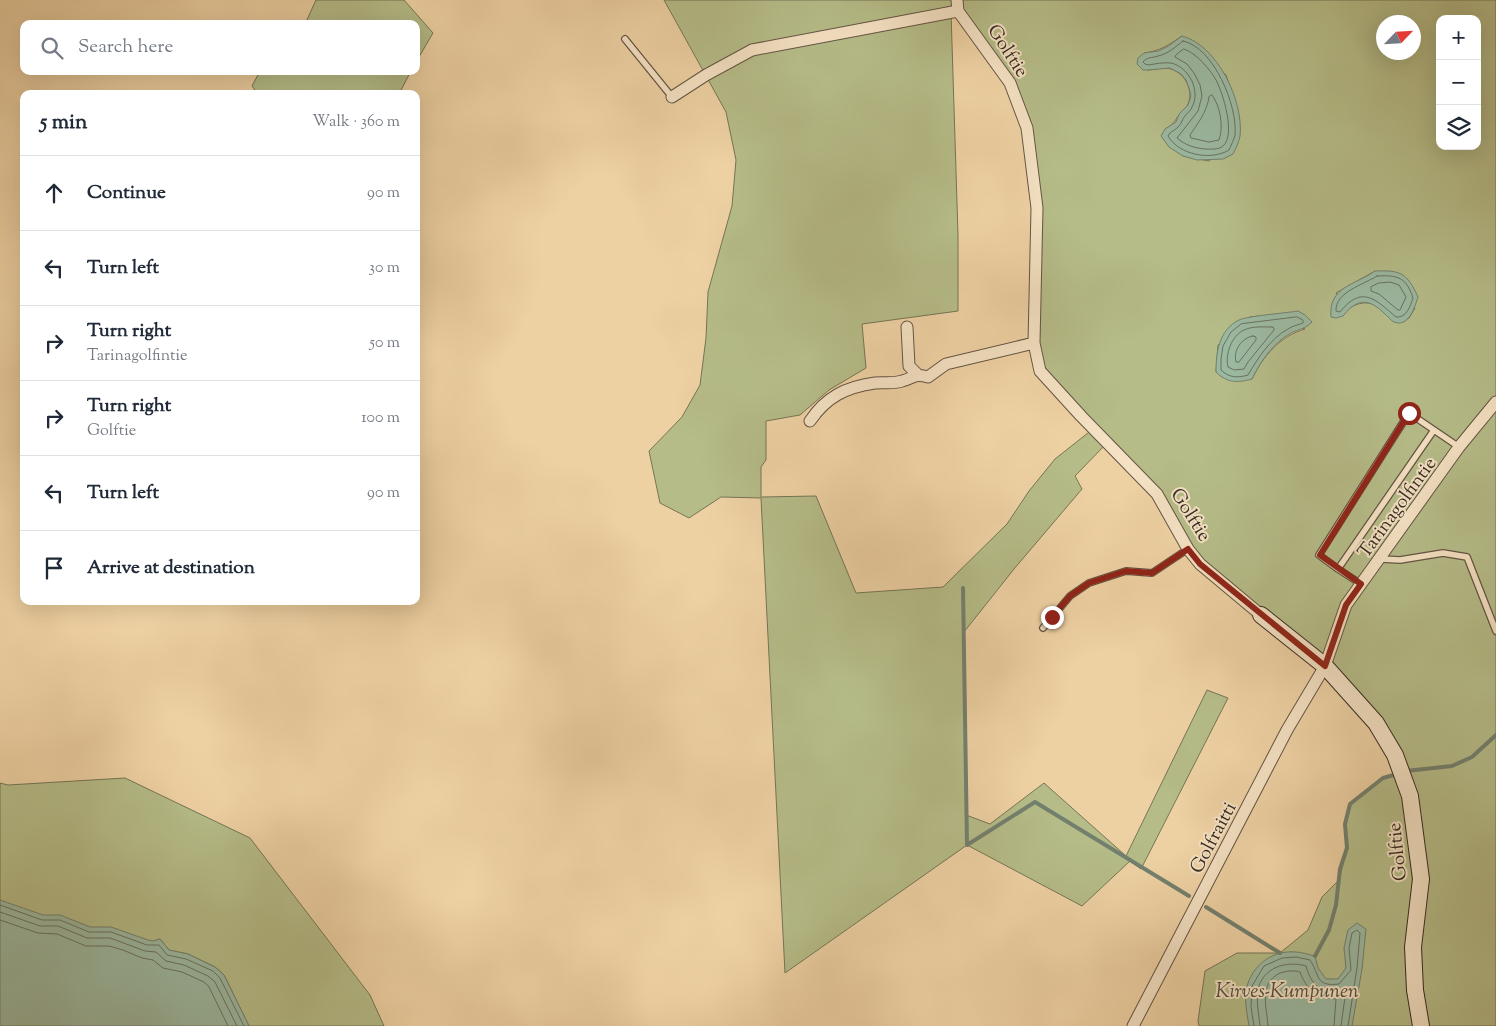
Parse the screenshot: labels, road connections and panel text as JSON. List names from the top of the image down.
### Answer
{
  "streets": {
    "street": ["Golftie", "Tarinagolfintie", "Golfraitti"]
  },
  "crossings": [
    ["Golftie", "Tarinagolfintie"],
    ["Golftie", "Golfraitti"],
    ["Tarinagolfintie", "Golfraitti"]
  ],
  "water": ["Kirves-Kumpunen"],
  "north": "top right",
  "page": {
    "map_buttons": ["+", "−"],
    "search": "Search here",
    "heading": ["5 min", "Walk · 360 m"],
    "list": [
      ["Continue", "90 m"],
      ["Turn left", "30 m"],
      ["Turn right", "Tarinagolfintie", "50 m"],
      ["Turn right", "Golftie", "100 m"],
      ["Turn left", "90 m"],
      "Arrive at destination"
    ]
  }
}
